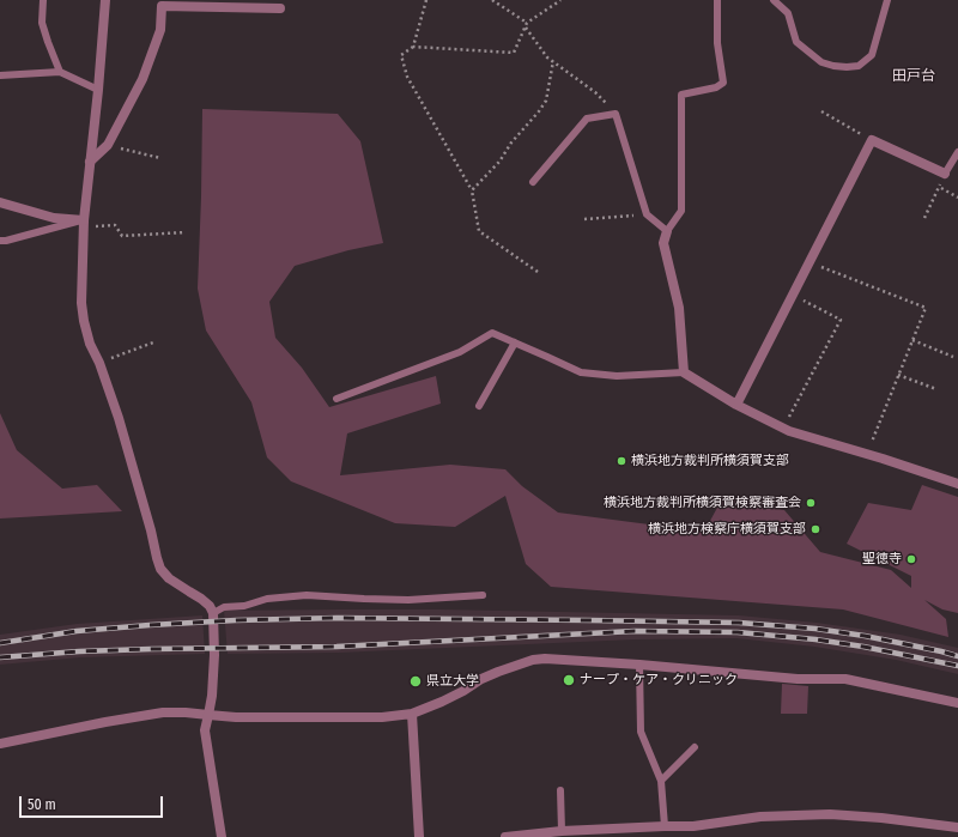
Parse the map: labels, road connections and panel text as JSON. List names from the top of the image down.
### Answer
{
  "districts": ["田戸台"],
  "places": [
    "横浜地方裁判所横須賀支部",
    "横浜地方裁判所横須賀検察審査会",
    "横浜地方検察庁横須賀支部",
    "聖徳寺",
    "ナープ・ケア・クリニック",
    "県立大学"
  ],
  "scale_bar": "50 m"
}
